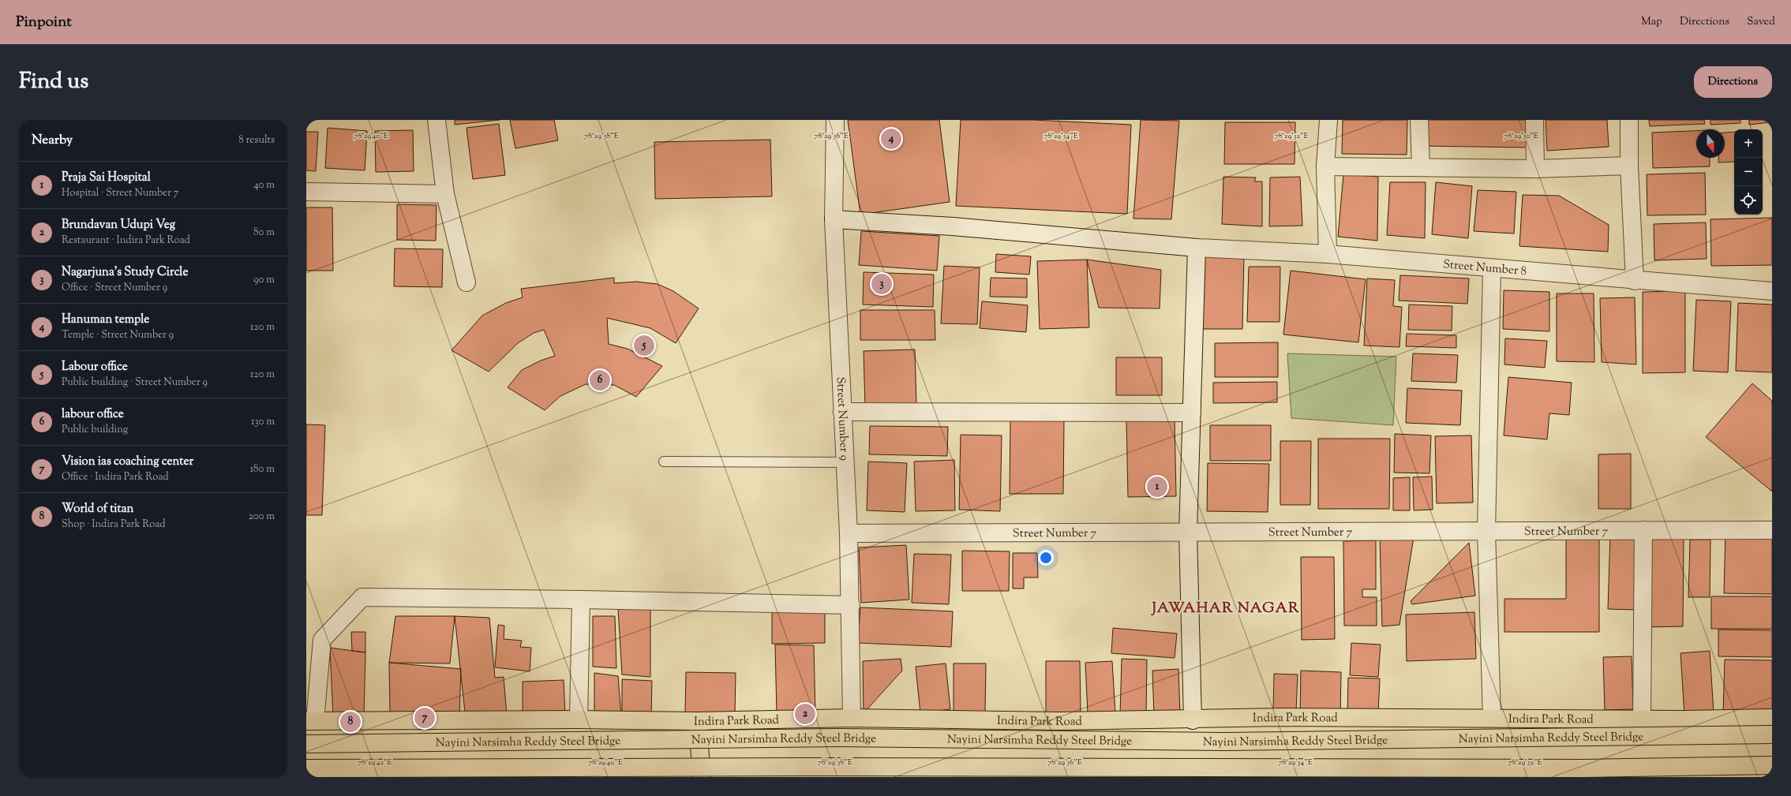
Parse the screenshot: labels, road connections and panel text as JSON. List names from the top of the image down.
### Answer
{
  "streets": {
    "main road": ["Indira Park Road", "Nayini Narsimha Reddy Steel Bridge"],
    "street": ["Street Number 8", "Street Number 9", "Street Number 7"]
  },
  "crossings": [
    ["Street Number 8", "Street Number 9"],
    ["Street Number 9", "Street Number 7"],
    ["Street Number 9", "Indira Park Road"]
  ],
  "districts": ["JAWAHAR NAGAR"],
  "north": "bottom",
  "page": {
    "header": "Pinpoint",
    "nav": ["Map", "Directions", "Saved"],
    "title": "Find us",
    "buttons": "Directions",
    "heading": ["Nearby", "8 results"],
    "pins": [
      "4",
      "3",
      "5",
      "6",
      "1",
      "2",
      "7",
      "8"
    ],
    "map_buttons": ["+", "−"],
    "list": [
      {
        "mark": "1",
        "name": "Praja Sai Hospital",
        "note": "Hospital · Street Number 7",
        "value": "40 m"
      },
      {
        "mark": "2",
        "name": "Brundavan Udupi Veg",
        "note": "Restaurant · Indira Park Road",
        "value": "80 m"
      },
      {
        "mark": "3",
        "name": "Nagarjuna's Study Circle",
        "note": "Office · Street Number 9",
        "value": "90 m"
      },
      {
        "mark": "4",
        "name": "Hanuman temple",
        "note": "Temple · Street Number 9",
        "value": "120 m"
      },
      {
        "mark": "5",
        "name": "Labour office",
        "note": "Public building · Street Number 9",
        "value": "120 m"
      },
      {
        "mark": "6",
        "name": "labour office",
        "note": "Public building",
        "value": "130 m"
      },
      {
        "mark": "7",
        "name": "Vision ias coaching center",
        "note": "Office · Indira Park Road",
        "value": "180 m"
      },
      {
        "mark": "8",
        "name": "World of titan",
        "note": "Shop · Indira Park Road",
        "value": "200 m"
      }
    ]
  },
  "coordinates": [
    "78°29'40\"E",
    "78°29'38\"E",
    "78°29'36\"E",
    "78°29'34\"E",
    "78°29'32\"E",
    "78°29'30\"E",
    "78°29'42\"E"
  ]
}
